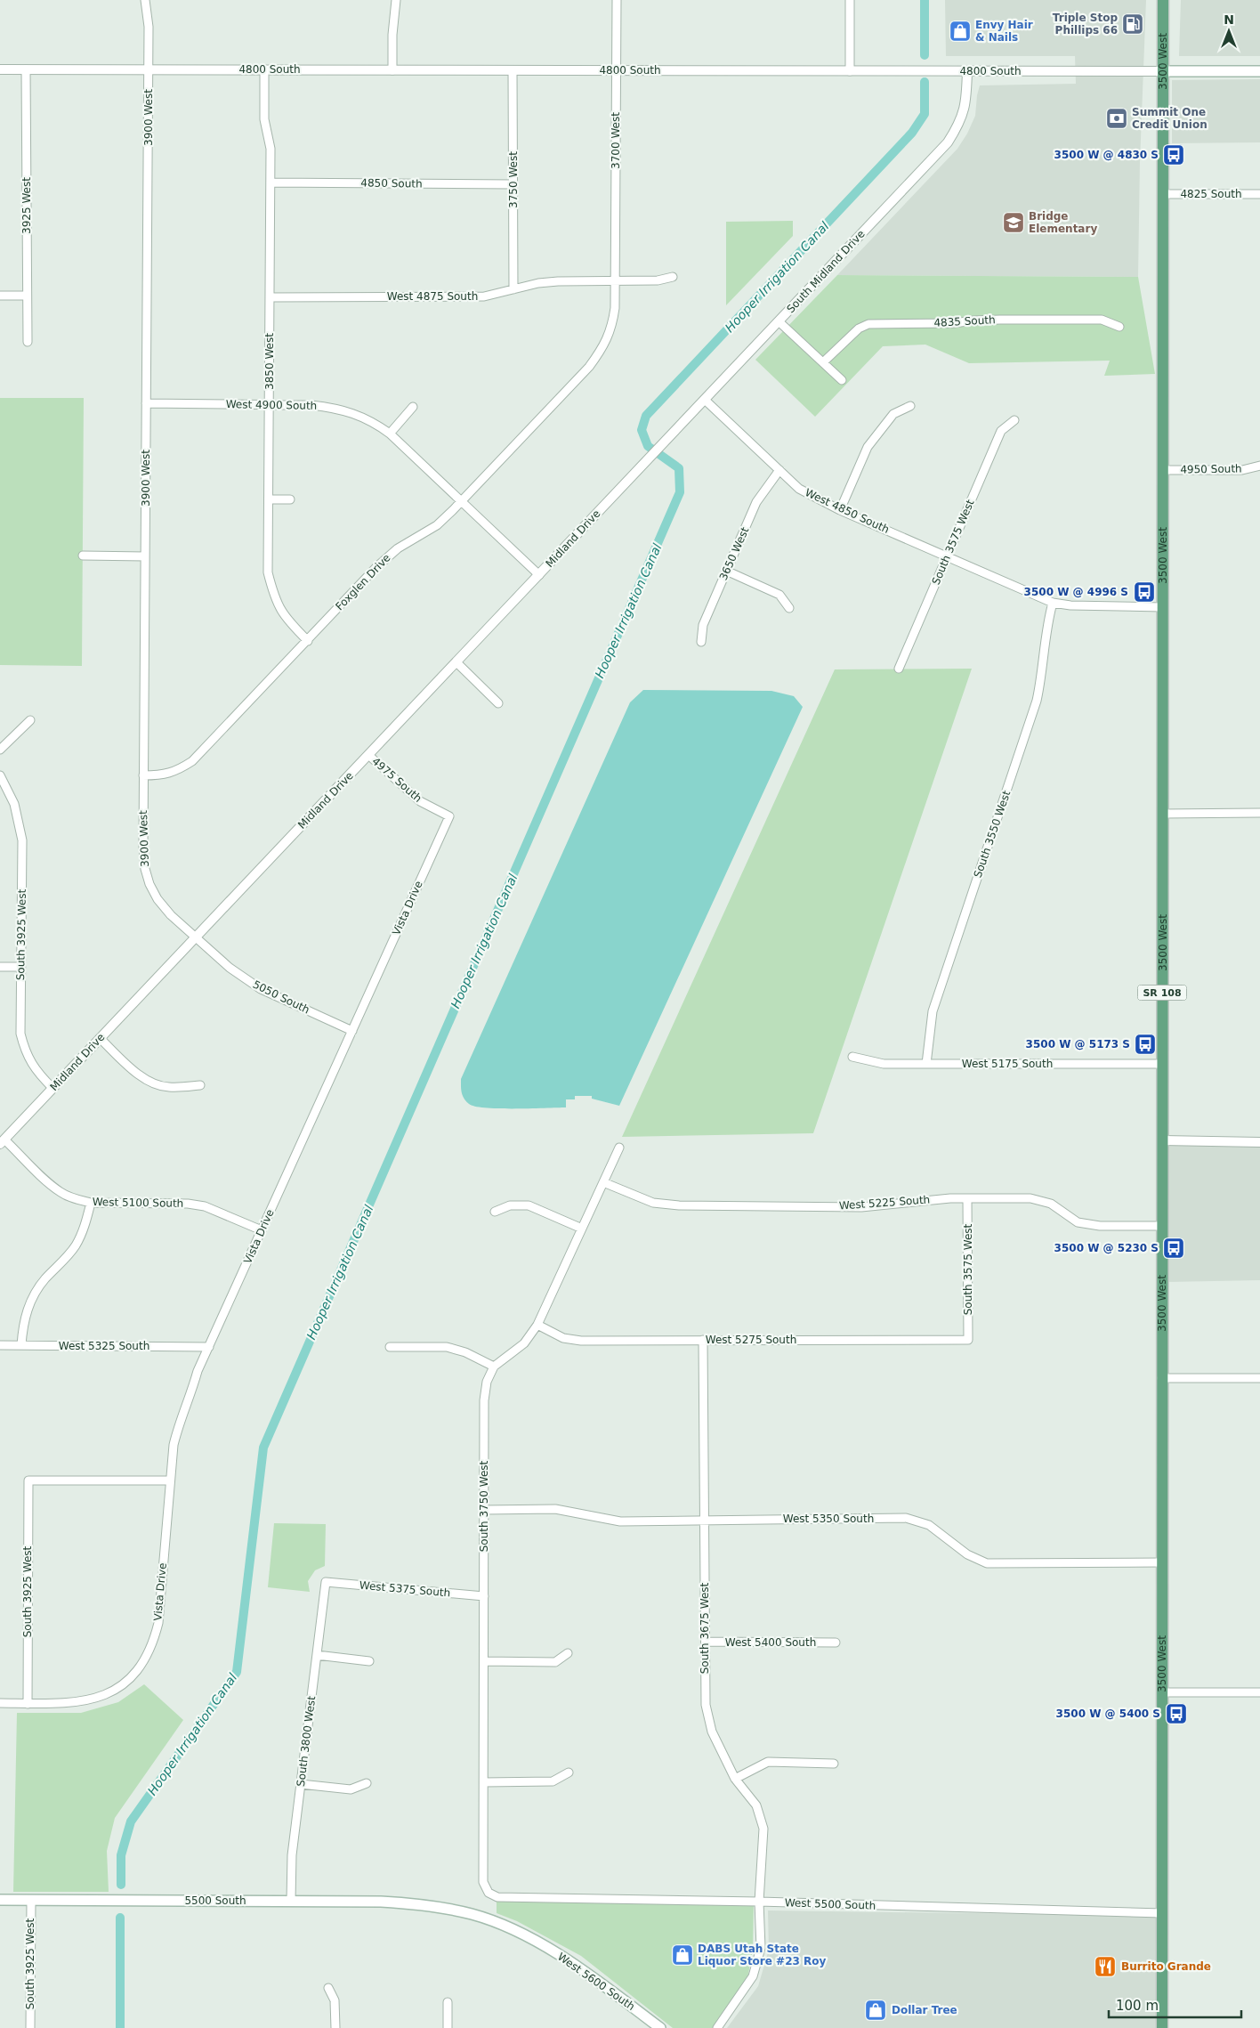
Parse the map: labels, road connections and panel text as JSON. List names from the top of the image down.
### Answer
{
  "streets": {
    "main road": [
      "3500 West",
      "4800 South",
      "SR 108",
      "5500 South",
      "West 5600 South"
    ],
    "street": [
      "3900 West",
      "3700 West",
      "3750 West",
      "4850 South",
      "4825 South",
      "3925 West",
      "South Midland Drive",
      "West 4875 South",
      "4835 South",
      "3850 West",
      "West 4900 South",
      "4950 South",
      "West 4850 South",
      "Midland Drive",
      "South 3575 West",
      "3650 West",
      "Foxglen Drive",
      "4975 South",
      "South 3550 West",
      "Vista Drive",
      "South 3925 West",
      "5050 South",
      "West 5175 South",
      "West 5100 South",
      "West 5225 South",
      "West 5275 South",
      "West 5325 South",
      "South 3750 West",
      "West 5350 South",
      "West 5375 South",
      "South 3675 West",
      "West 5400 South",
      "South 3800 West",
      "West 5500 South"
    ]
  },
  "crossings": [
    ["3500 West", "4800 South"],
    ["3500 West", "4825 South"],
    ["3500 West", "4950 South"],
    ["3500 West", "West 4850 South"],
    ["3500 West", "SR 108"],
    ["3500 West", "West 5175 South"],
    ["3500 West", "West 5225 South"],
    ["3500 West", "West 5350 South"],
    ["3500 West", "West 5500 South"],
    ["4800 South", "3900 West"],
    ["4800 South", "3700 West"],
    ["4800 South", "3750 West"],
    ["4800 South", "3925 West"],
    ["4800 South", "South Midland Drive"],
    ["4800 South", "3850 West"],
    ["3900 West", "West 4900 South"],
    ["3900 West", "Midland Drive"],
    ["3900 West", "Foxglen Drive"],
    ["3900 West", "5050 South"],
    ["3700 West", "West 4875 South"],
    ["3700 West", "Foxglen Drive"],
    ["3750 West", "4850 South"],
    ["3750 West", "West 4875 South"],
    ["4850 South", "3850 West"],
    ["South Midland Drive", "West 4850 South"],
    ["South Midland Drive", "Midland Drive"],
    ["West 4875 South", "3850 West"],
    ["West 4875 South", "Foxglen Drive"],
    ["3850 West", "West 4900 South"],
    ["3850 West", "Foxglen Drive"],
    ["West 4900 South", "Midland Drive"],
    ["West 4900 South", "Foxglen Drive"],
    ["West 4850 South", "South 3575 West"],
    ["West 4850 South", "3650 West"],
    ["West 4850 South", "South 3550 West"],
    ["Midland Drive", "4975 South"],
    ["Midland Drive", "South 3925 West"],
    ["Midland Drive", "5050 South"],
    ["Midland Drive", "West 5100 South"],
    ["South 3575 West", "West 5225 South"],
    ["South 3575 West", "West 5275 South"],
    ["4975 South", "Vista Drive"],
    ["South 3550 West", "West 5175 South"],
    ["Vista Drive", "South 3925 West"],
    ["Vista Drive", "5050 South"],
    ["Vista Drive", "West 5100 South"],
    ["Vista Drive", "West 5325 South"],
    ["South 3925 West", "5500 South"],
    ["SR 108", "West 5500 South"],
    ["West 5275 South", "South 3675 West"],
    ["South 3750 West", "West 5350 South"],
    ["South 3750 West", "West 5375 South"],
    ["South 3750 West", "West 5500 South"],
    ["West 5350 South", "South 3675 West"],
    ["West 5375 South", "South 3800 West"],
    ["South 3675 West", "West 5400 South"],
    ["South 3675 West", "West 5500 South"],
    ["South 3800 West", "5500 South"],
    ["5500 South", "West 5600 South"]
  ],
  "water": ["Hooper Irrigation Canal"],
  "places": {
    "fuel station": ["Triple Stop Phillips 66"],
    "shop": ["Envy Hair & Nails", "DABS Utah State Liquor Store #23 Roy", "Dollar Tree"],
    "bank": ["Summit One Credit Union"],
    "bus stop": [
      "3500 W @ 4830 S",
      "3500 W @ 4996 S",
      "3500 W @ 5173 S",
      "3500 W @ 5230 S",
      "3500 W @ 5400 S"
    ],
    "school or university": ["Bridge Elementary"],
    "restaurant": ["Burrito Grande"]
  },
  "scale_bar": "100 m",
  "north": "top"
}
